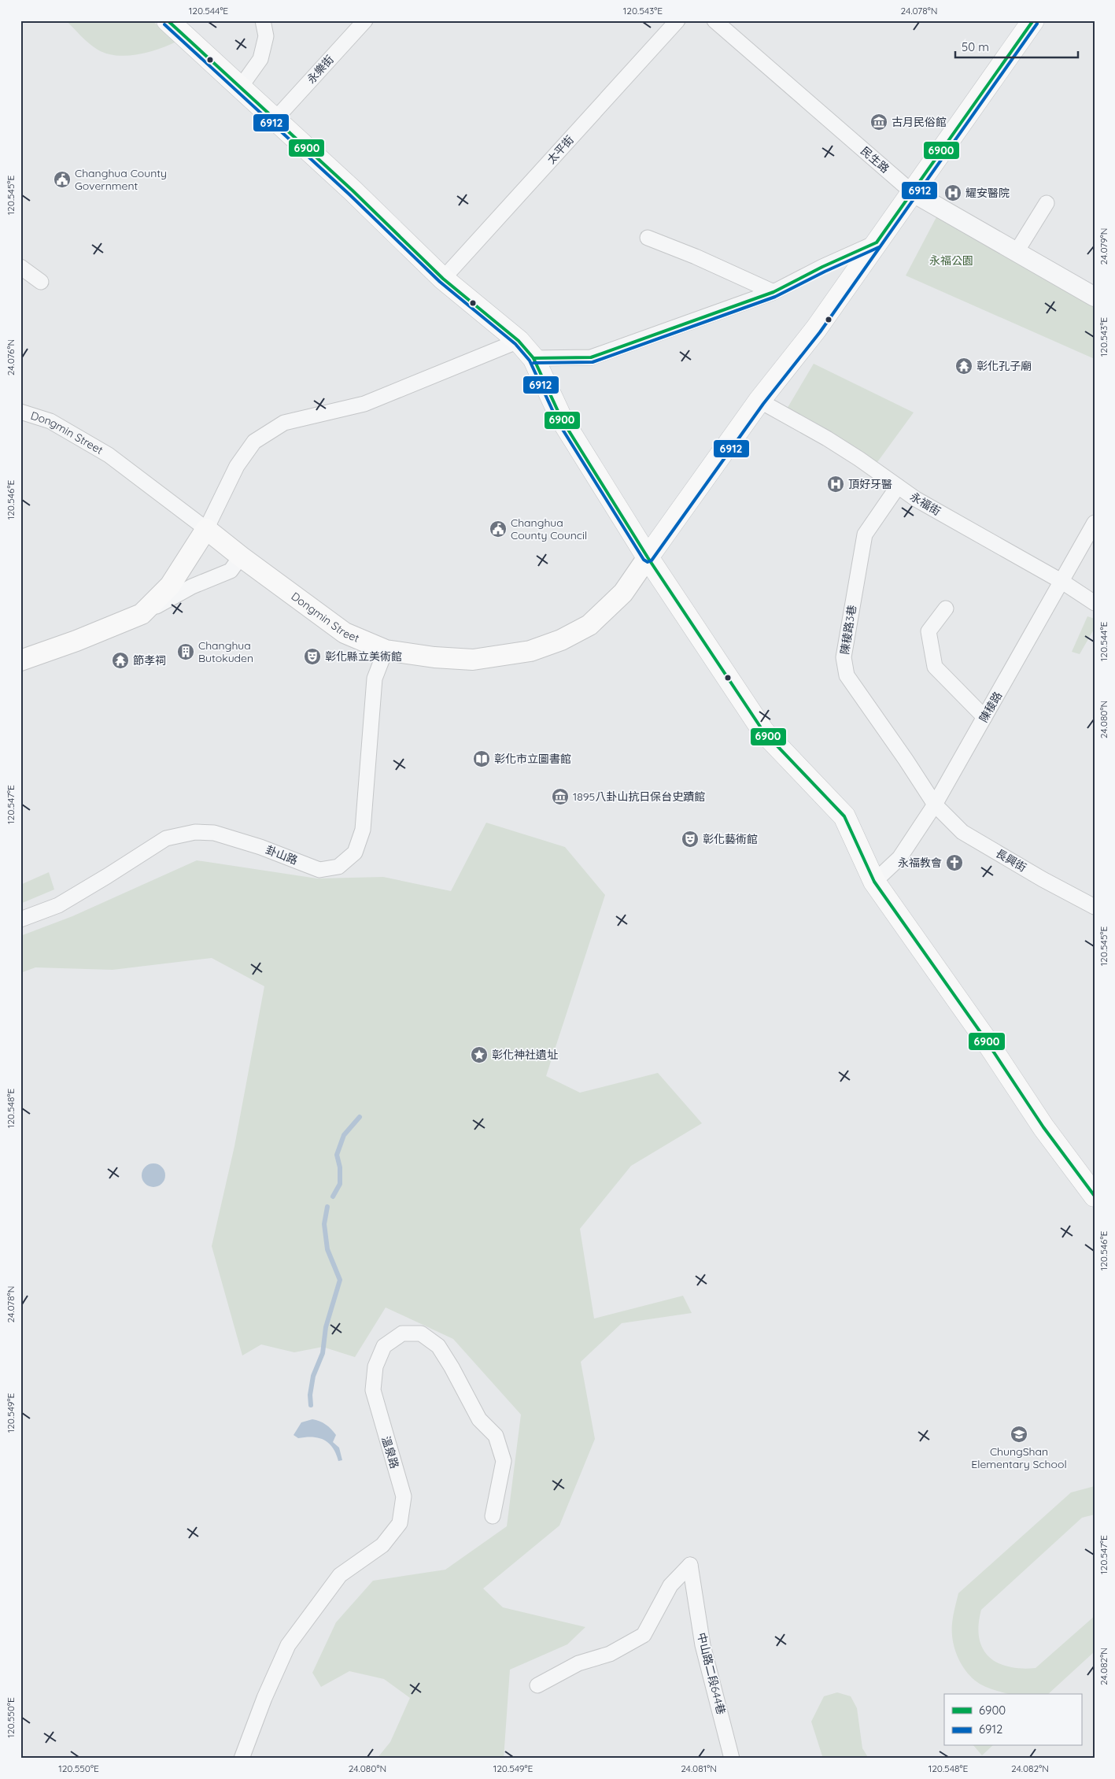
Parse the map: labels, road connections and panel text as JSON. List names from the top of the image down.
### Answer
{
  "streets": {
    "main road": ["Dongmin Street"],
    "street": [
      "永樂街",
      "太平街",
      "民生路",
      "永福街",
      "陳稜路3巷",
      "陳稜路",
      "卦山路",
      "長興街",
      "溫泉路",
      "中山路二段644巷"
    ]
  },
  "crossings": [
    ["Dongmin Street", "卦山路"],
    ["永福街", "陳稜路3巷"],
    ["永福街", "陳稜路"],
    ["陳稜路3巷", "陳稜路"],
    ["陳稜路3巷", "長興街"],
    ["陳稜路", "長興街"]
  ],
  "parks": ["永福公園"],
  "places": {
    "museum": ["古月民俗館", "1895八卦山抗日保台史蹟館"],
    "public building": ["Changhua County Government", "Changhua County Council"],
    "hospital": ["耀安醫院", "頂好牙醫"],
    "temple": ["彰化孔子廟", "節孝祠"],
    "building": ["Changhua Butokuden"],
    "theatre": ["彰化縣立美術館", "彰化藝術館"],
    "library": ["彰化市立圖書館"],
    "church": ["永福教會"],
    "place": ["彰化神社遺址"],
    "school or university": ["ChungShan Elementary School"]
  },
  "lines": ["transit line 6900", "transit line 6912"],
  "legend": ["6900", "6912"],
  "scale_bar": "50 m",
  "coordinates": [
    "120.544°E",
    "120.543°E",
    "24.078°N",
    "120.545°E",
    "24.079°N",
    "24.076°N",
    "120.546°E",
    "24.080°N",
    "120.547°E",
    "120.548°E",
    "120.549°E",
    "24.082°N",
    "120.550°E",
    "24.081°N"
  ]
}
